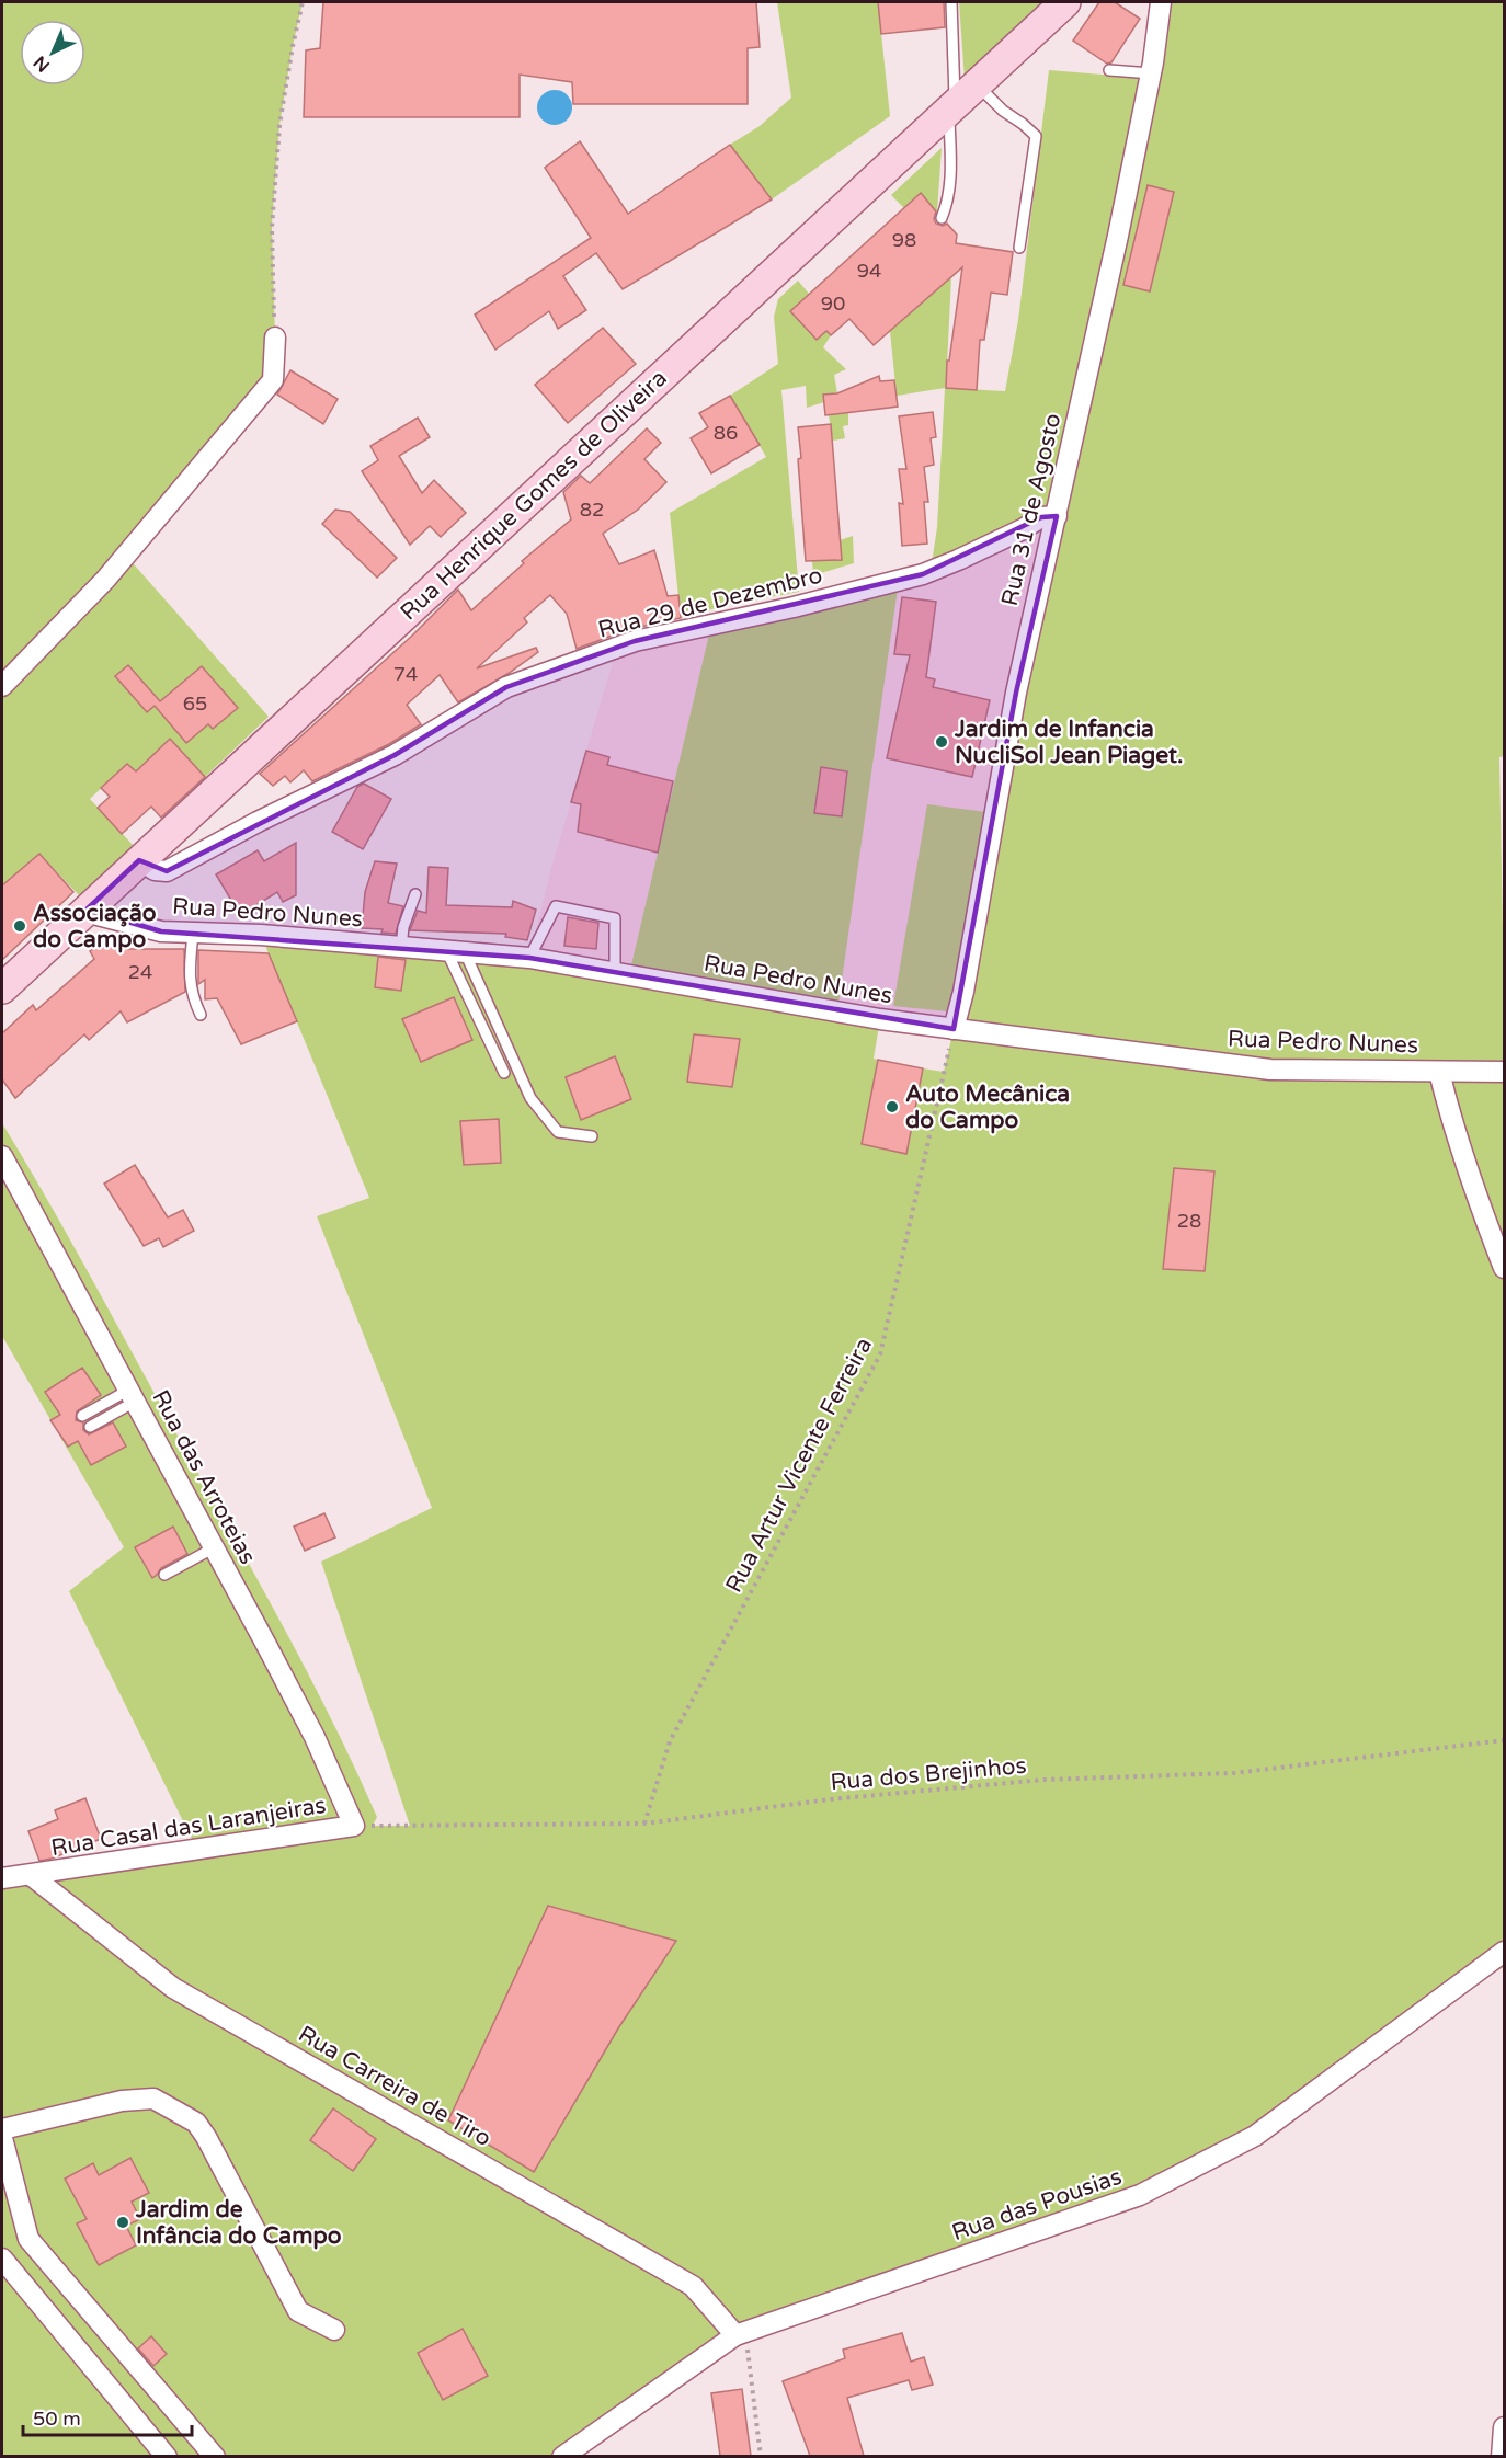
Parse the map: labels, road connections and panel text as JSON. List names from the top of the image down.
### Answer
{
  "streets": {
    "street": [
      "Rua Henrique Gomes de Oliveira",
      "Rua 31 de Agosto",
      "Rua 29 de Dezembro",
      "Rua Pedro Nunes",
      "Rua das Arroteias",
      "Rua Casal das Laranjeiras",
      "Rua Carreira de Tiro",
      "Rua das Pousias"
    ],
    "path": ["Rua Artur Vicente Ferreira", "Rua dos Brejinhos"]
  },
  "crossings": [
    ["Rua Henrique Gomes de Oliveira", "Rua 29 de Dezembro"],
    ["Rua Henrique Gomes de Oliveira", "Rua Pedro Nunes"],
    ["Rua 31 de Agosto", "Rua 29 de Dezembro"],
    ["Rua 31 de Agosto", "Rua Pedro Nunes"],
    ["Rua 31 de Agosto", "Rua Artur Vicente Ferreira"],
    ["Rua Pedro Nunes", "Rua Artur Vicente Ferreira"],
    ["Rua Artur Vicente Ferreira", "Rua dos Brejinhos"],
    ["Rua das Arroteias", "Rua dos Brejinhos"],
    ["Rua das Arroteias", "Rua Casal das Laranjeiras"],
    ["Rua dos Brejinhos", "Rua Casal das Laranjeiras"],
    ["Rua Casal das Laranjeiras", "Rua Carreira de Tiro"],
    ["Rua Carreira de Tiro", "Rua das Pousias"]
  ],
  "places": [
    "Jardim de Infancia NucliSol Jean Piaget.",
    "Associação do Campo",
    "Auto Mecânica do Campo",
    "Jardim de Infância do Campo"
  ],
  "house_numbers": [
    "98",
    "94",
    "90",
    "86",
    "82",
    "74",
    "65",
    "24",
    "28"
  ],
  "scale_bar": "50 m",
  "north": "bottom left"
}
